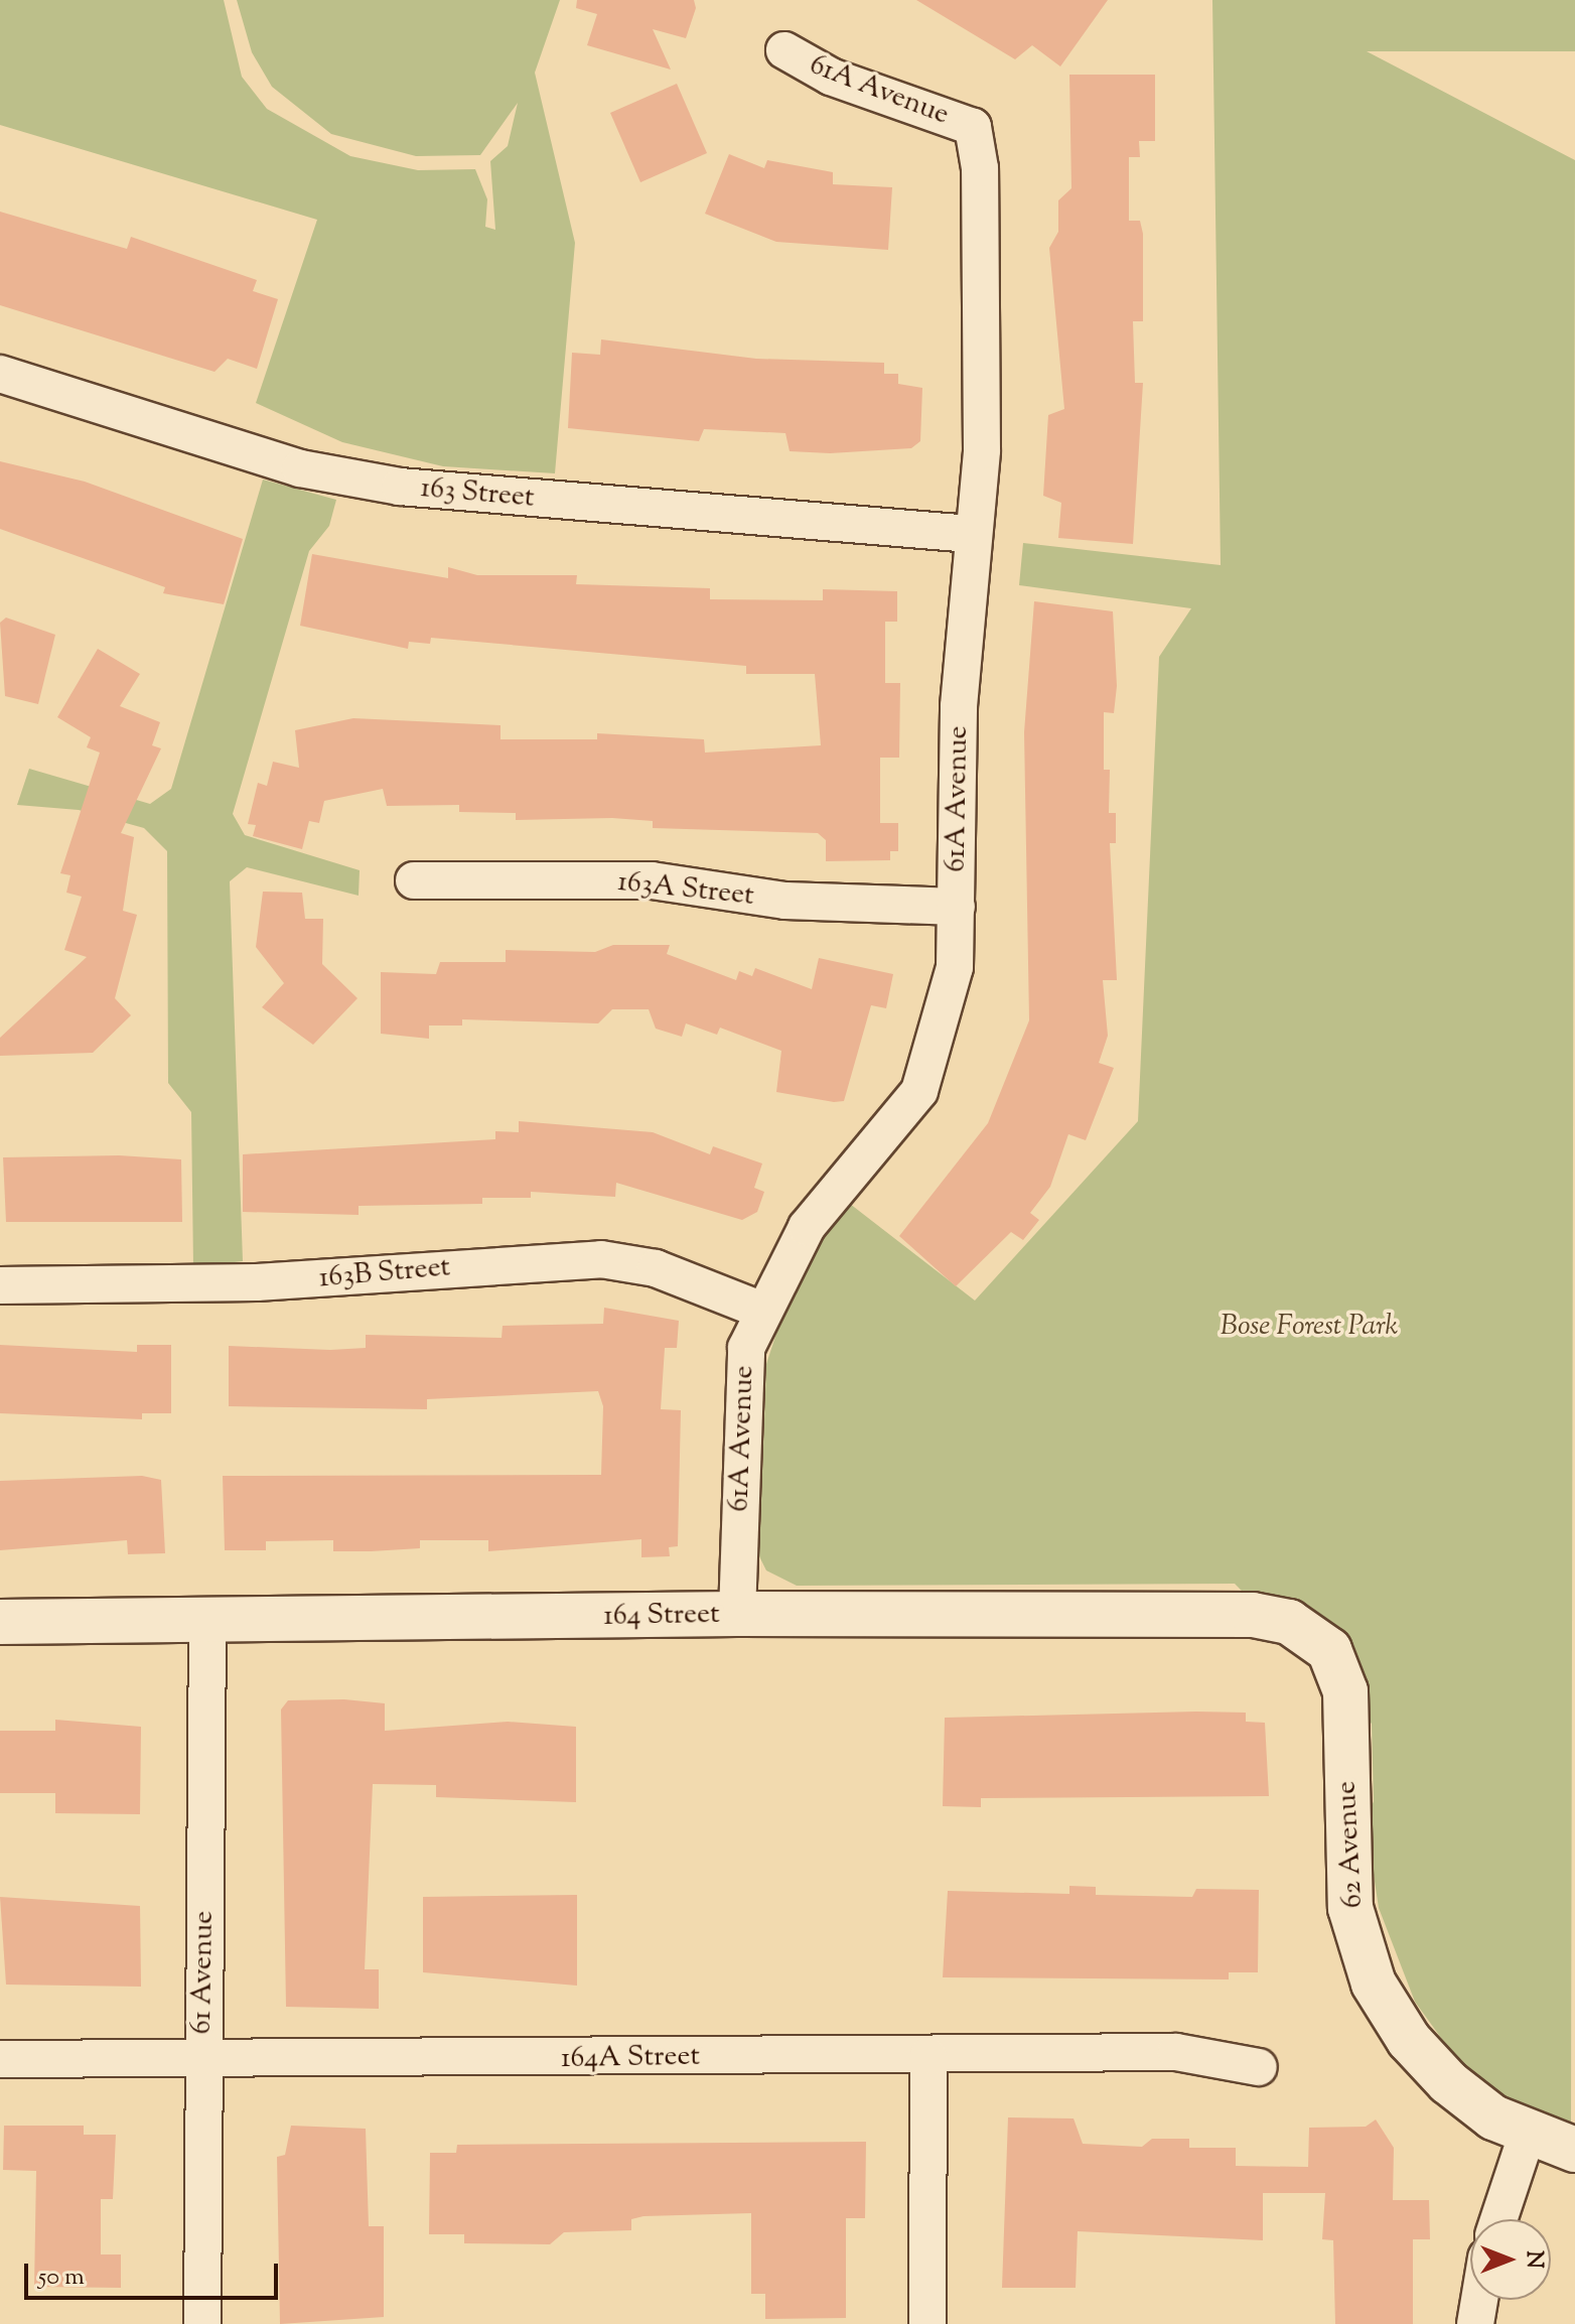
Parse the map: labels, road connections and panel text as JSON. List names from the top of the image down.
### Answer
{
  "streets": {
    "street": [
      "61A Avenue",
      "163 Street",
      "163A Street",
      "163B Street",
      "164 Street",
      "62 Avenue",
      "61 Avenue",
      "164A Street"
    ]
  },
  "crossings": [
    ["61A Avenue", "163 Street"],
    ["61A Avenue", "163A Street"],
    ["61A Avenue", "163B Street"],
    ["61A Avenue", "164 Street"],
    ["164 Street", "62 Avenue"],
    ["164 Street", "61 Avenue"],
    ["61 Avenue", "164A Street"]
  ],
  "parks": ["Bose Forest Park"],
  "scale_bar": "50 m",
  "north": "right"
}
